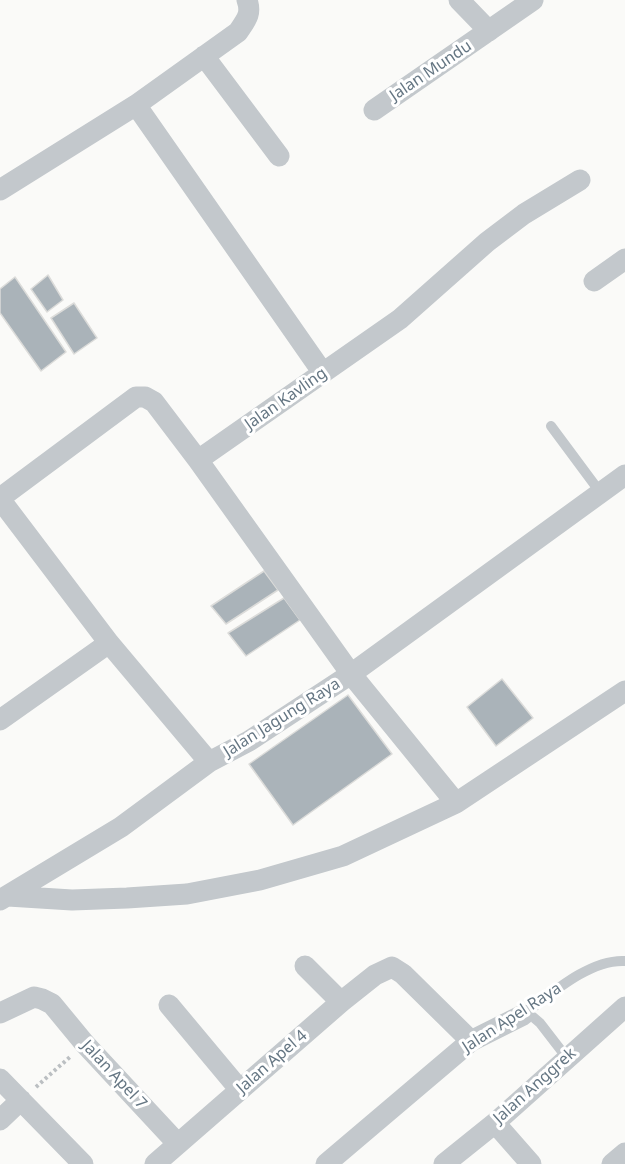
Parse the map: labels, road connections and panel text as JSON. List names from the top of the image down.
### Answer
{
  "streets": {
    "street": [
      "Jalan Mundu",
      "Jalan Kavling",
      "Jalan Jagung Raya",
      "Jalan Apel Raya",
      "Jalan Apel 4",
      "Jalan Apel 7",
      "Jalan Anggrek"
    ]
  },
  "crossings": [
    ["Jalan Apel Raya", "Jalan Apel 4"],
    ["Jalan Apel 4", "Jalan Apel 7"]
  ]
}
